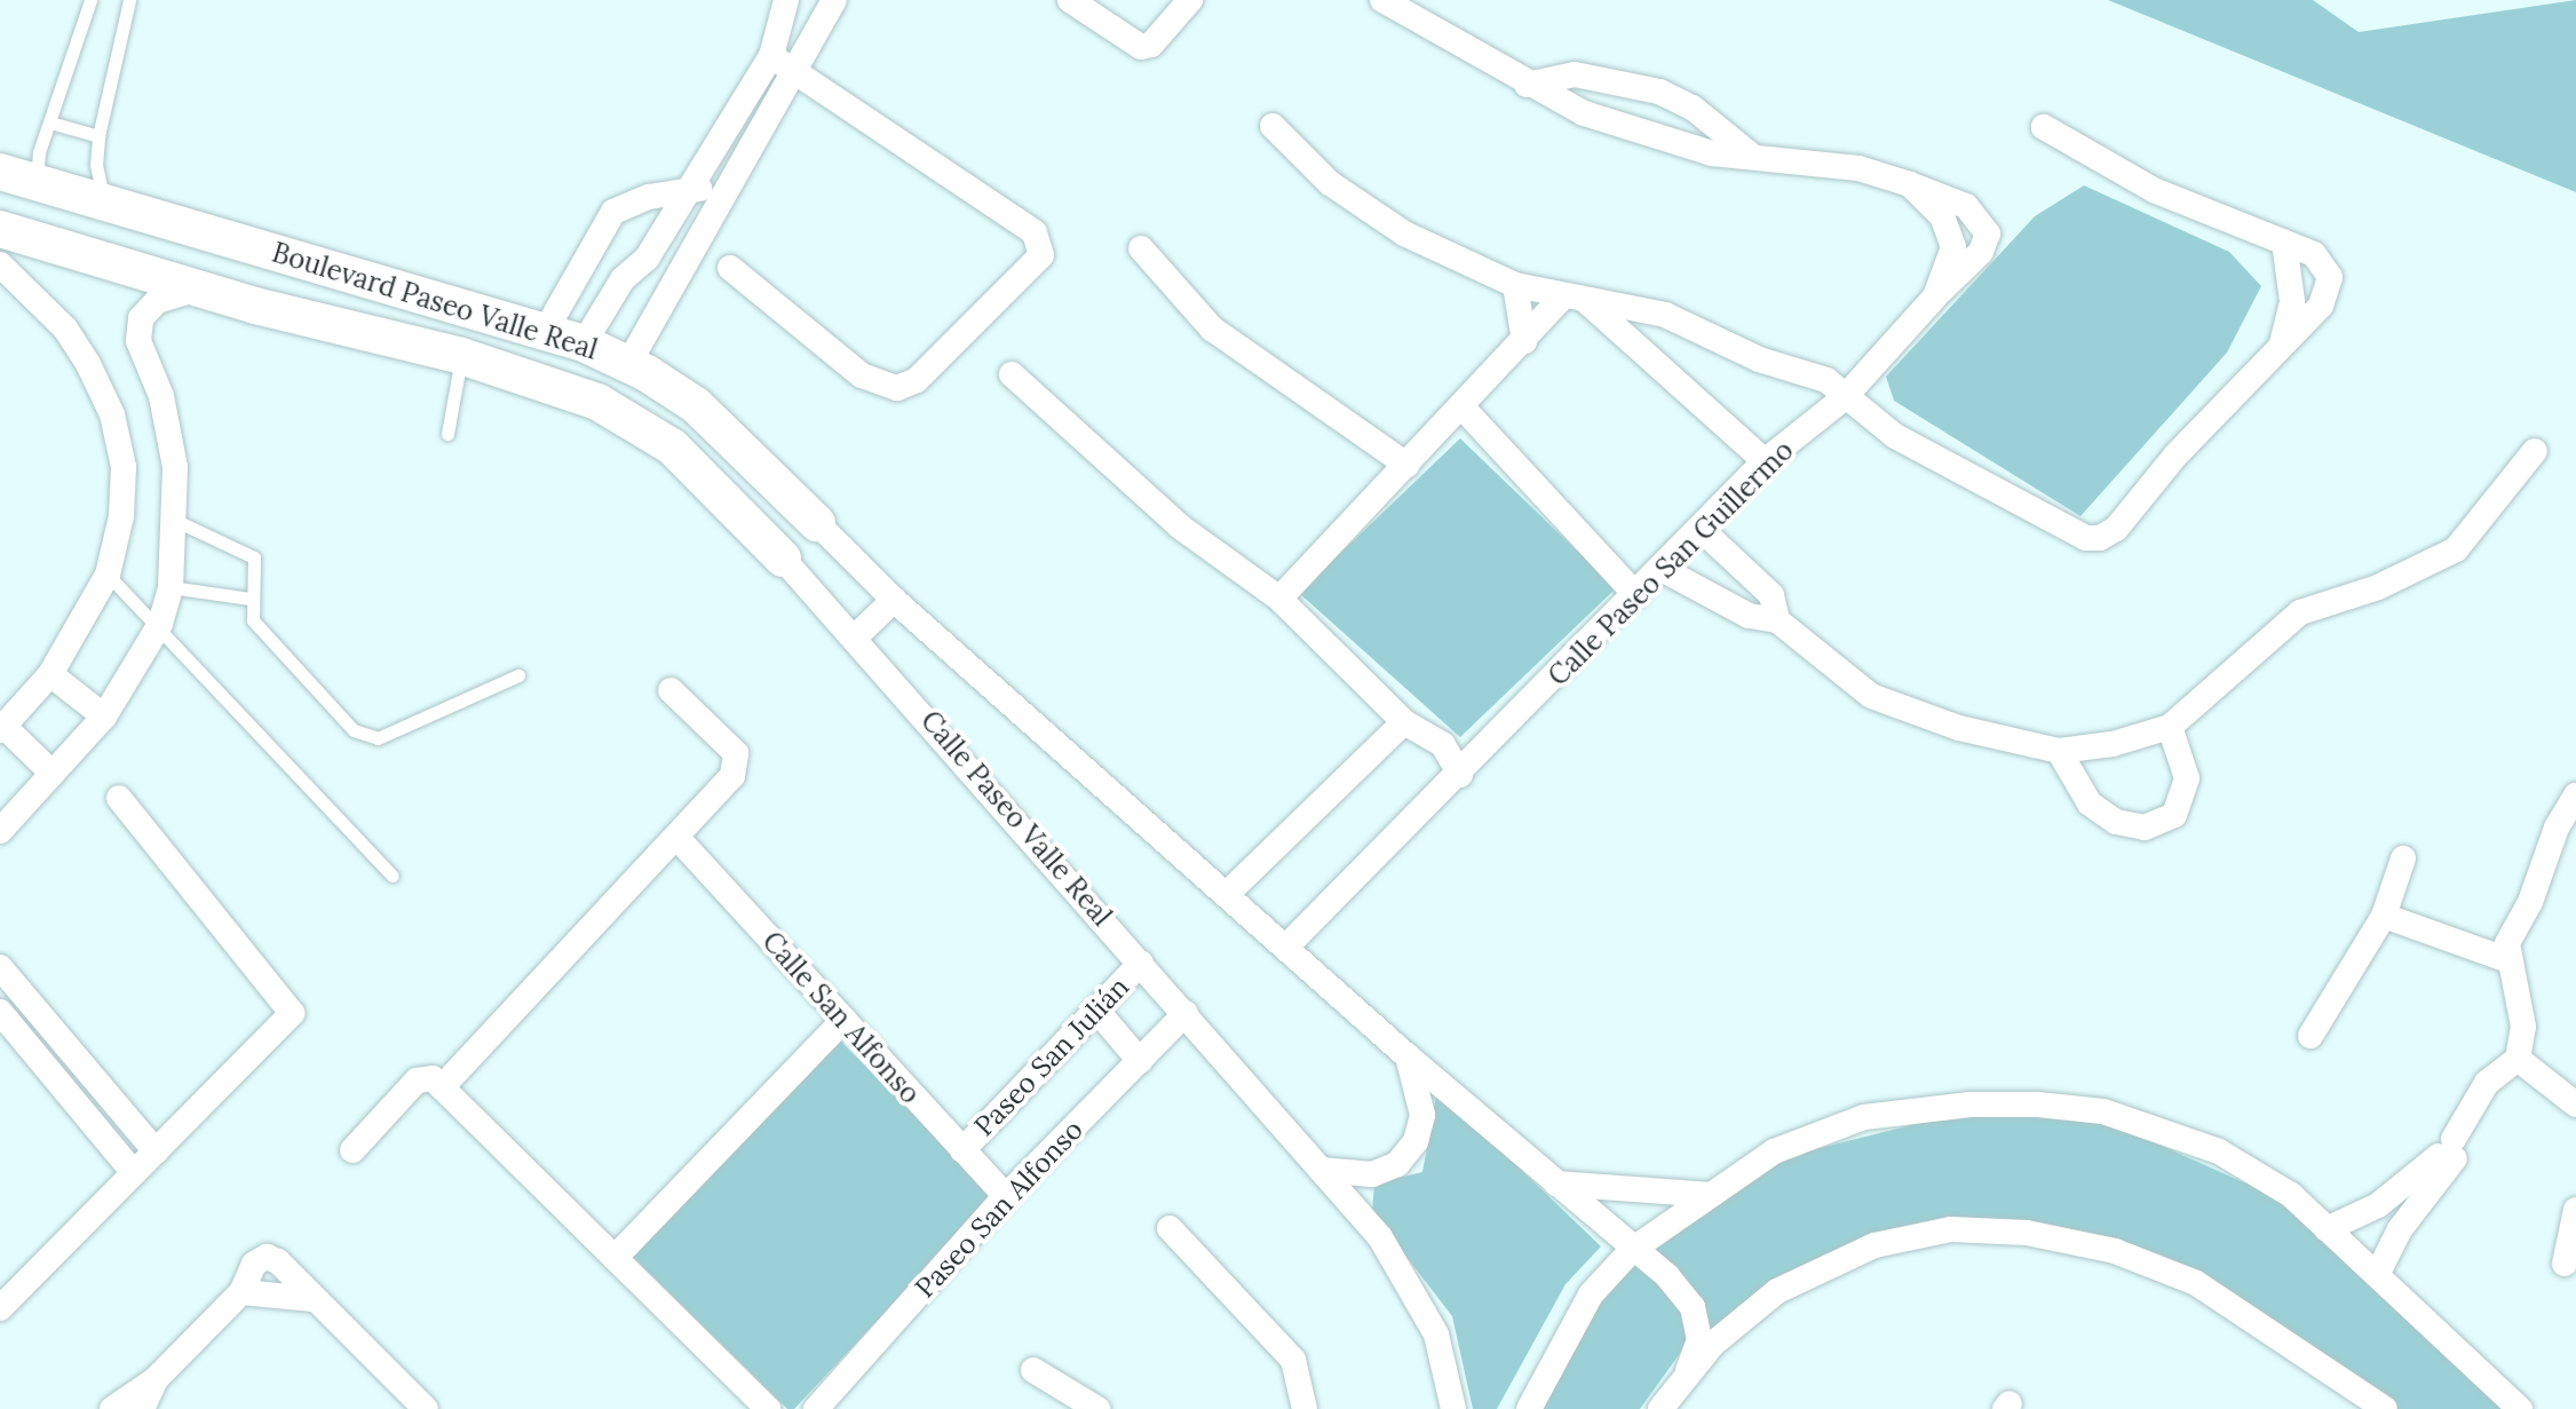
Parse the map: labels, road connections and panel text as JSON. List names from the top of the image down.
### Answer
{
  "streets": {
    "street": [
      "Boulevard Paseo Valle Real",
      "Calle Paseo San Guillermo",
      "Calle Paseo Valle Real",
      "Calle San Alfonso",
      "Paseo San Julián",
      "Paseo San Alfonso"
    ]
  },
  "crossings": [
    ["Boulevard Paseo Valle Real", "Calle Paseo Valle Real"],
    ["Calle Paseo Valle Real", "Paseo San Julián"],
    ["Calle Paseo Valle Real", "Paseo San Alfonso"],
    ["Calle San Alfonso", "Paseo San Julián"],
    ["Calle San Alfonso", "Paseo San Alfonso"]
  ]
}
